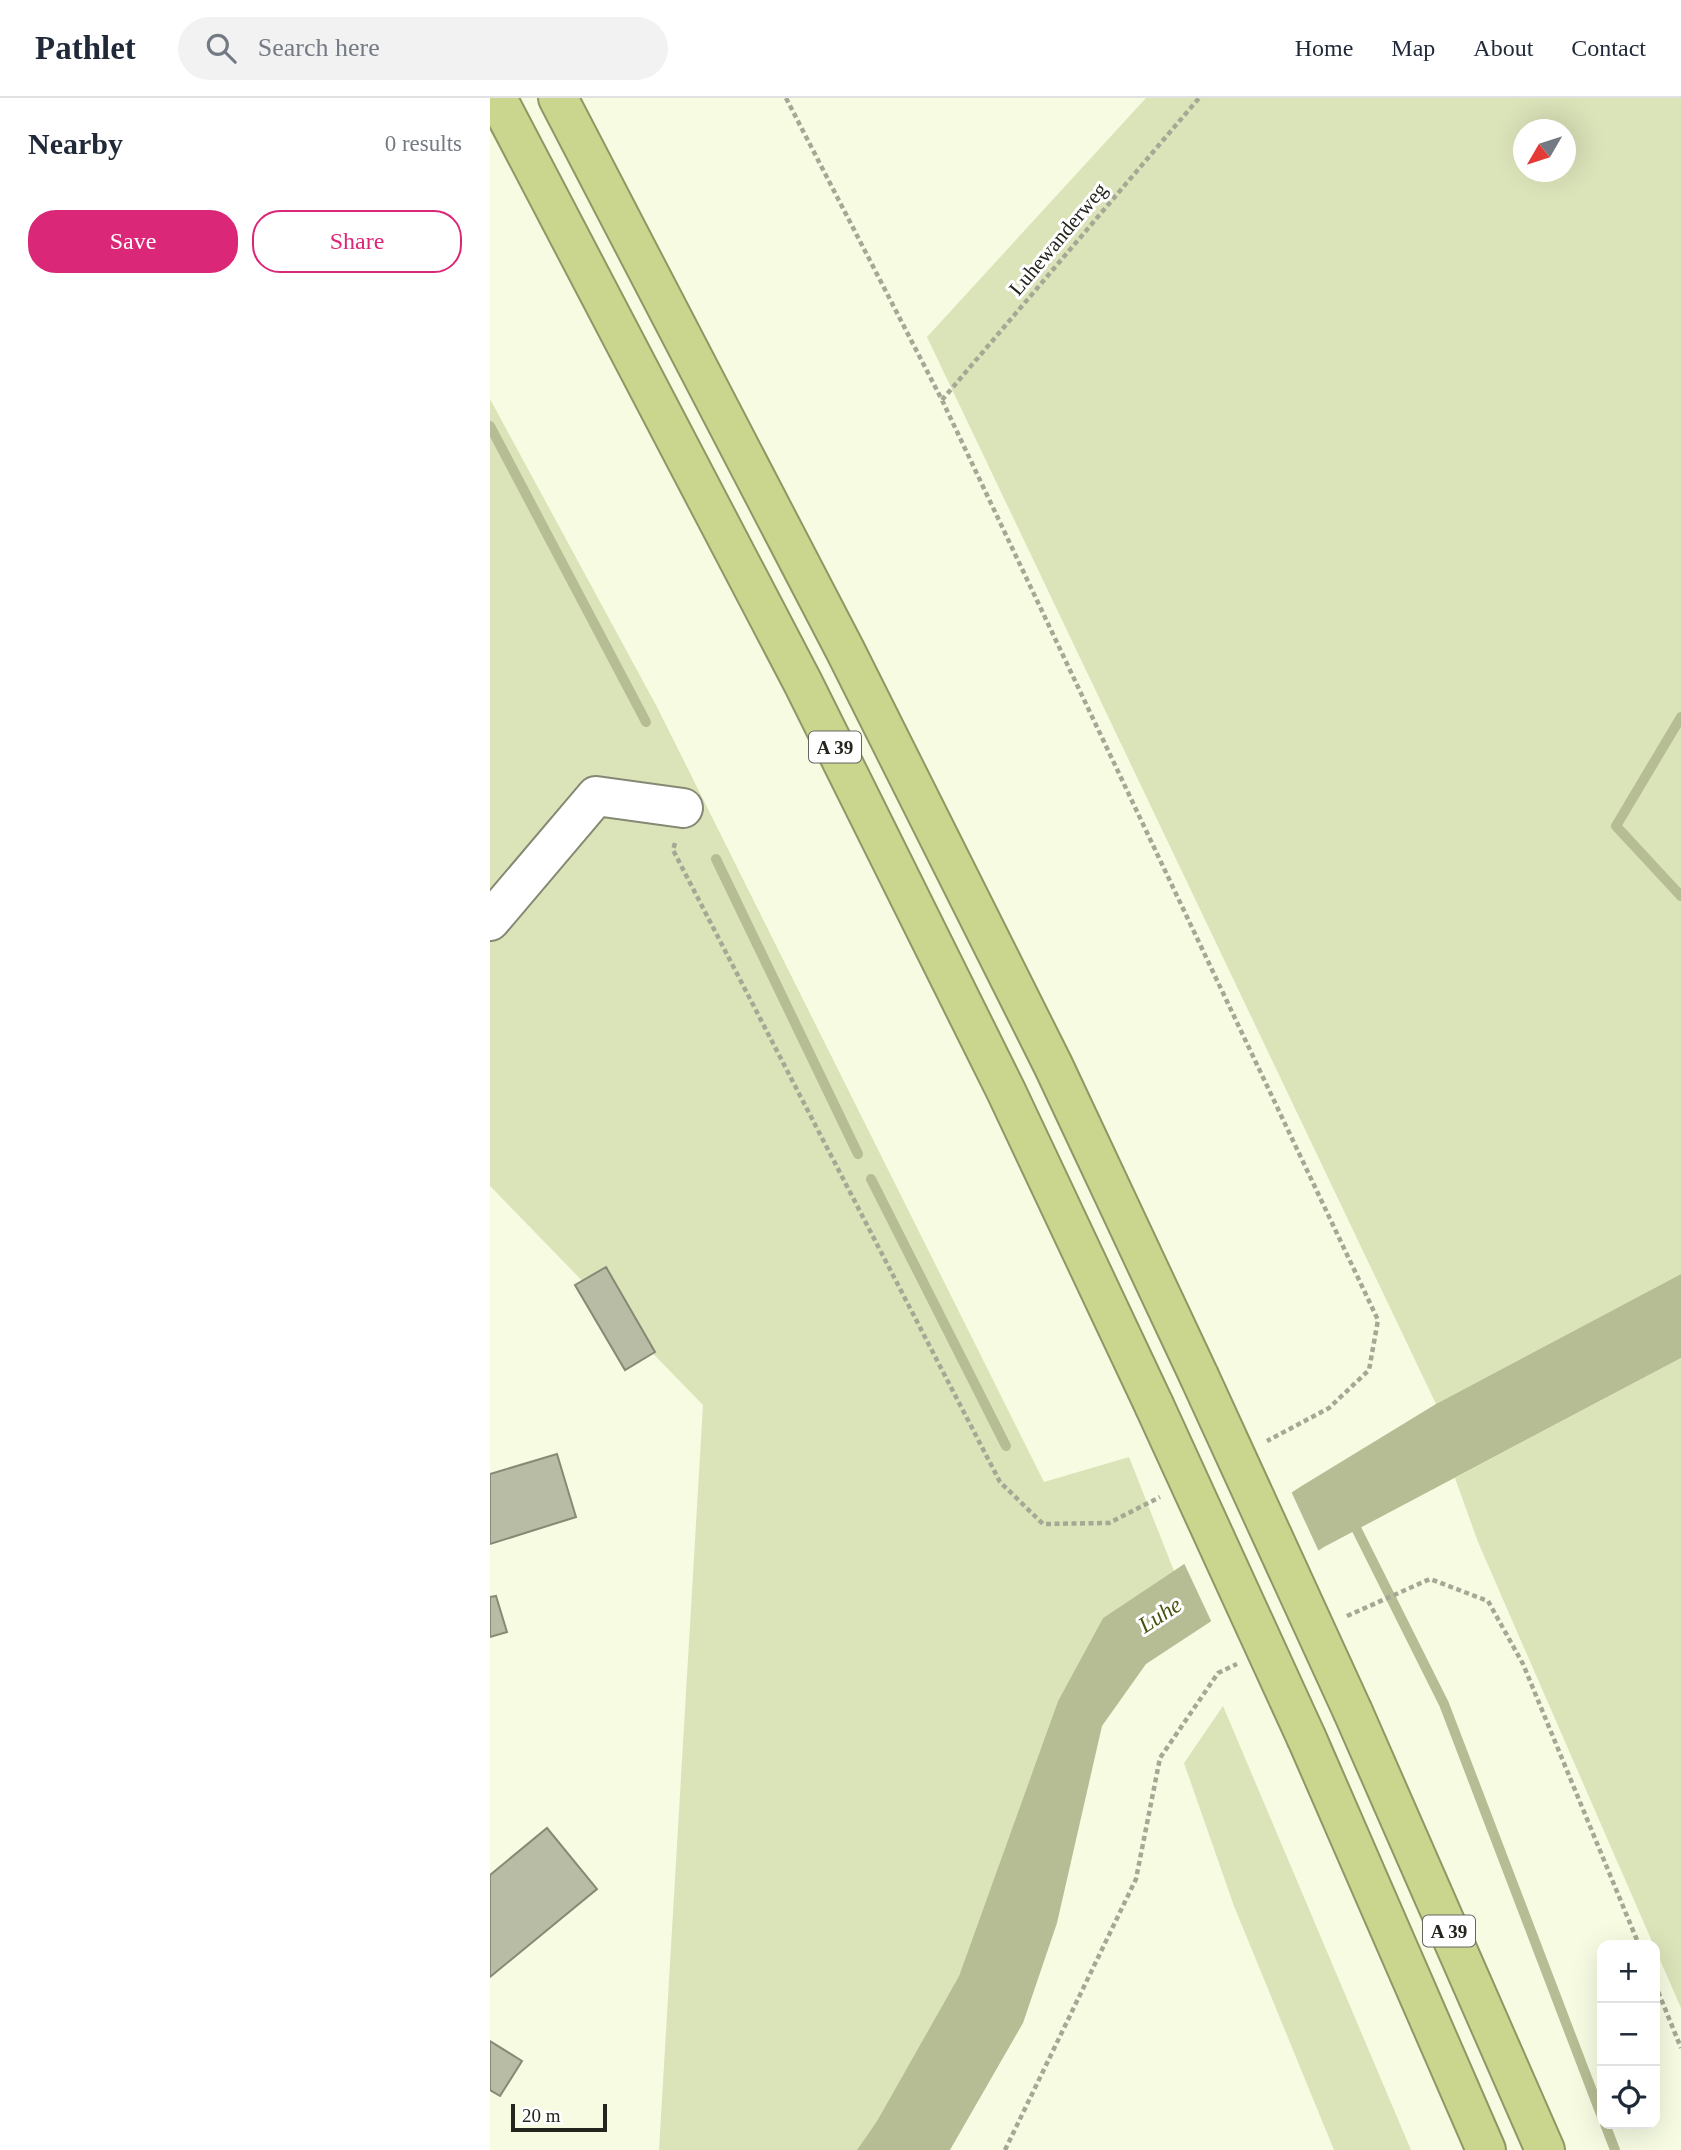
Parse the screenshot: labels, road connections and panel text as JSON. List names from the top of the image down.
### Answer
{
  "streets": {
    "highway": ["A 39"],
    "path": ["Luhewanderweg"]
  },
  "water": ["Luhe"],
  "scale_bar": "20 m",
  "north": "bottom left",
  "page": {
    "header": "Pathlet",
    "search": "Search here",
    "nav": [
      "Home",
      "Map",
      "About",
      "Contact"
    ],
    "heading": ["Nearby", "0 results"],
    "buttons": ["Save", "Share"],
    "map_buttons": ["+", "−"],
    "scale": "20 m"
  }
}
